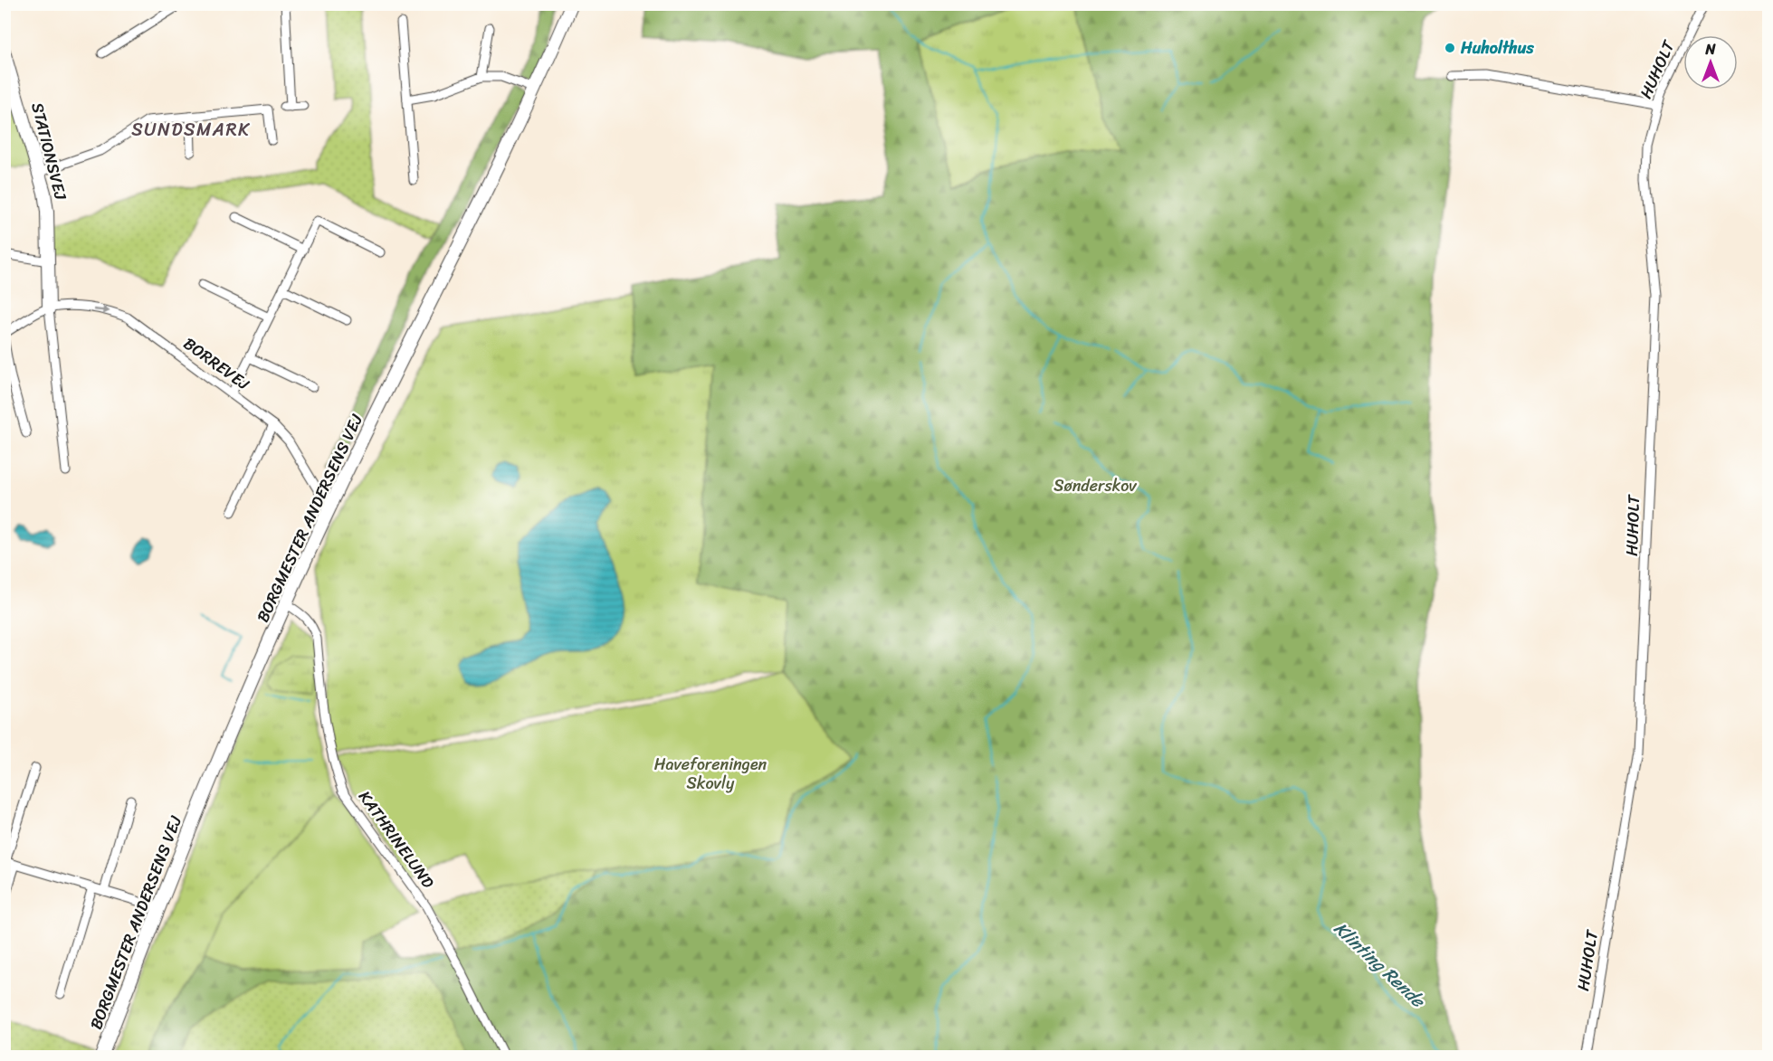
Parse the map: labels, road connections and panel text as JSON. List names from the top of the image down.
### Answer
{
  "streets": {
    "street": [
      "HUHOLT",
      "STATIONSVEJ",
      "BORREVEJ",
      "BORGMESTER ANDERSENS VEJ",
      "KATHRINELUND"
    ]
  },
  "crossings": [
    ["STATIONSVEJ", "BORREVEJ"],
    ["BORREVEJ", "BORGMESTER ANDERSENS VEJ"],
    ["BORGMESTER ANDERSENS VEJ", "KATHRINELUND"]
  ],
  "one_way": ["BORREVEJ"],
  "districts": ["SUNDSMARK"],
  "water": ["Klinting Rende"],
  "parks": ["Sønderskov", "Haveforeningen Skovly"],
  "places": ["Huholthus"],
  "north": "top"
}
